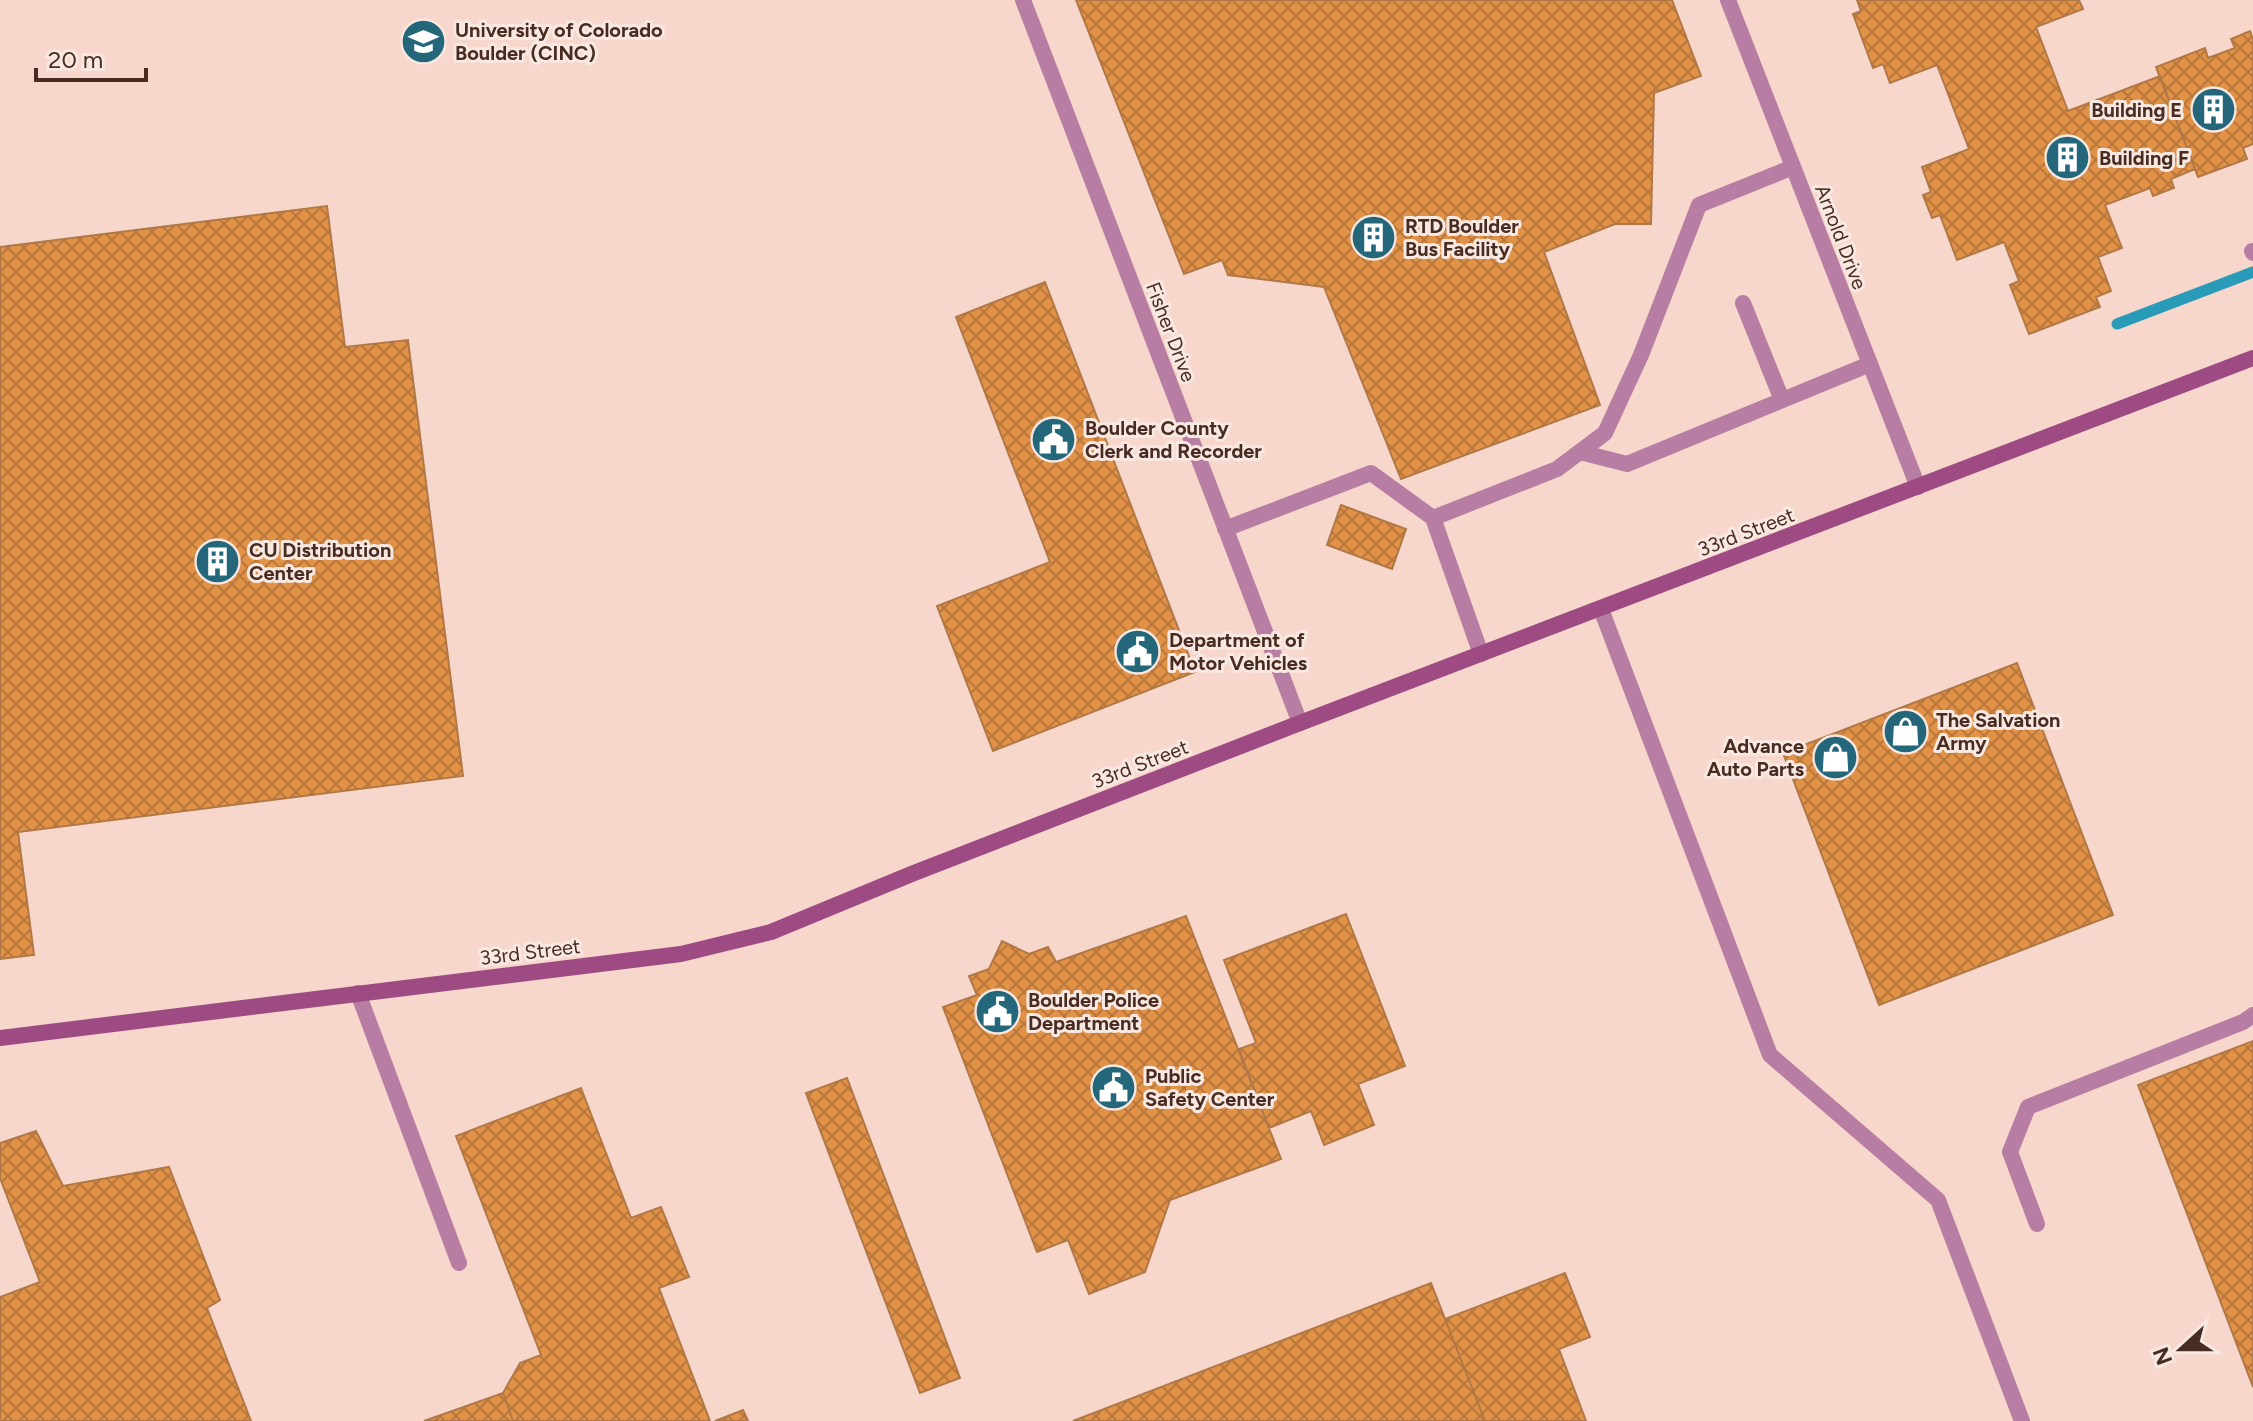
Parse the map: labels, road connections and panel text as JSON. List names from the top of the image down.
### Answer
{
  "streets": {
    "street": ["Arnold Drive", "Fisher Drive", "33rd Street"]
  },
  "crossings": [
    ["Arnold Drive", "33rd Street"],
    ["Fisher Drive", "33rd Street"]
  ],
  "places": {
    "school or university": ["University of Colorado Boulder (CINC)"],
    "building": [
      "Building E",
      "Building F",
      "RTD Boulder Bus Facility",
      "CU Distribution Center"
    ],
    "public building": [
      "Boulder County Clerk and Recorder",
      "Department of Motor Vehicles",
      "Boulder Police Department",
      "Public Safety Center"
    ],
    "shop": ["The Salvation Army", "Advance Auto Parts"]
  },
  "scale_bar": "20 m",
  "north": "left"
}
